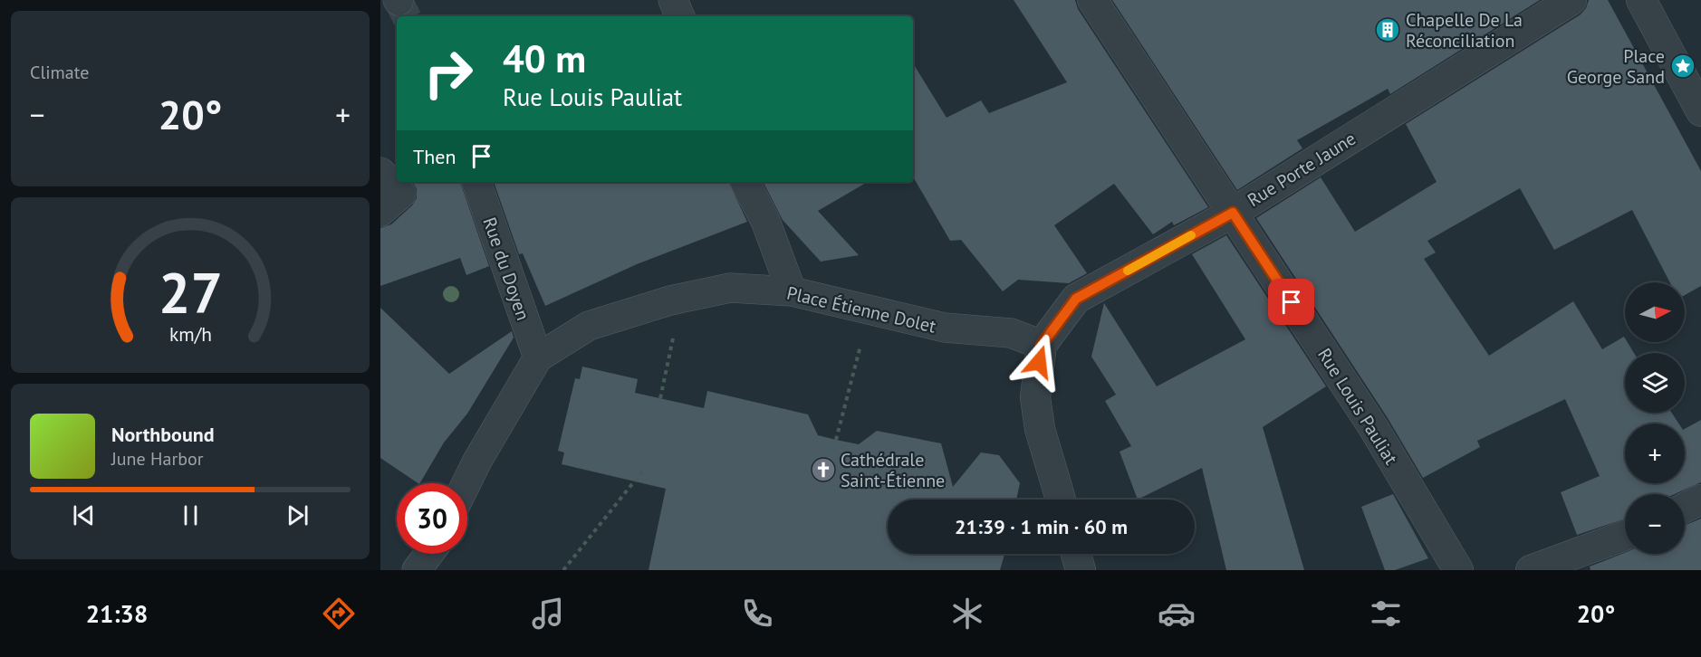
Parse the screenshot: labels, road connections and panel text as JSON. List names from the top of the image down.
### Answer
{
  "streets": {
    "street": [
      "Rue Porte Jaune",
      "Rue du Doyen",
      "Place Étienne Dolet",
      "Rue Louis Pauliat"
    ]
  },
  "crossings": [
    ["Rue Porte Jaune", "Place Étienne Dolet"],
    ["Rue Porte Jaune", "Rue Louis Pauliat"],
    ["Rue du Doyen", "Place Étienne Dolet"]
  ],
  "places": {
    "building": ["Chapelle De La Réconciliation"],
    "place": ["Place George Sand"],
    "church": ["Cathédrale Saint-Étienne"]
  },
  "north": "right",
  "page": {
    "tile": "Climate",
    "turn": ["40 m", "Rue Louis Pauliat"],
    "heat": ["−", "20°", "+"],
    "then": "Then",
    "map_buttons": ["+", "−"],
    "song": ["Northbound", "June Harbor"],
    "limit": "30",
    "trip": "21:39 · 1 min · 60 m",
    "tabs": ["21:38", "20°"],
    "gauge": ["27", "km/h"]
  }
}
